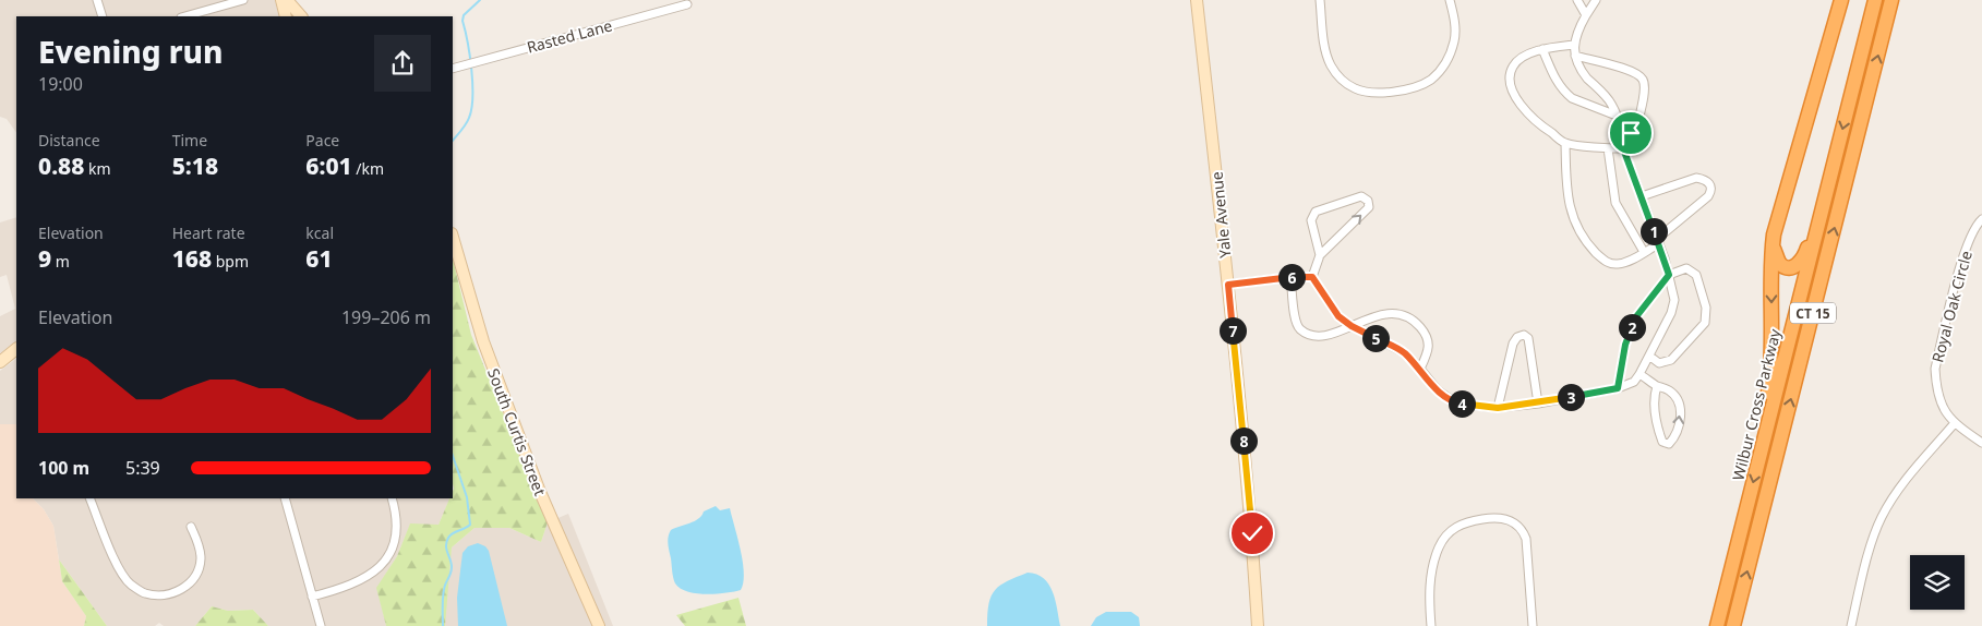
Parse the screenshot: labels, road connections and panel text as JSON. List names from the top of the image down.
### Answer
{
  "streets": {
    "highway": ["CT 15", "Wilbur Cross Parkway"],
    "street": [
      "Rasted Lane",
      "Yale Avenue",
      "Royal Oak Circle",
      "South Curtis Street"
    ]
  },
  "page": {
    "heading": ["Evening run", "19:00"],
    "stats": [
      ["Distance", "0.88 km"],
      ["Time", "5:18"],
      ["Pace", "6:01 /km"],
      ["Elevation", "9 m"],
      ["Heart rate", "168 bpm"],
      ["kcal", "61"]
    ],
    "pins": [
      "1",
      "6",
      "2",
      "7",
      "5",
      "3",
      "4",
      "8"
    ],
    "chart": ["Elevation", "199–206 m"],
    "list": [
      {
        "name": "100 m",
        "note": "5:39"
      }
    ]
  }
}
